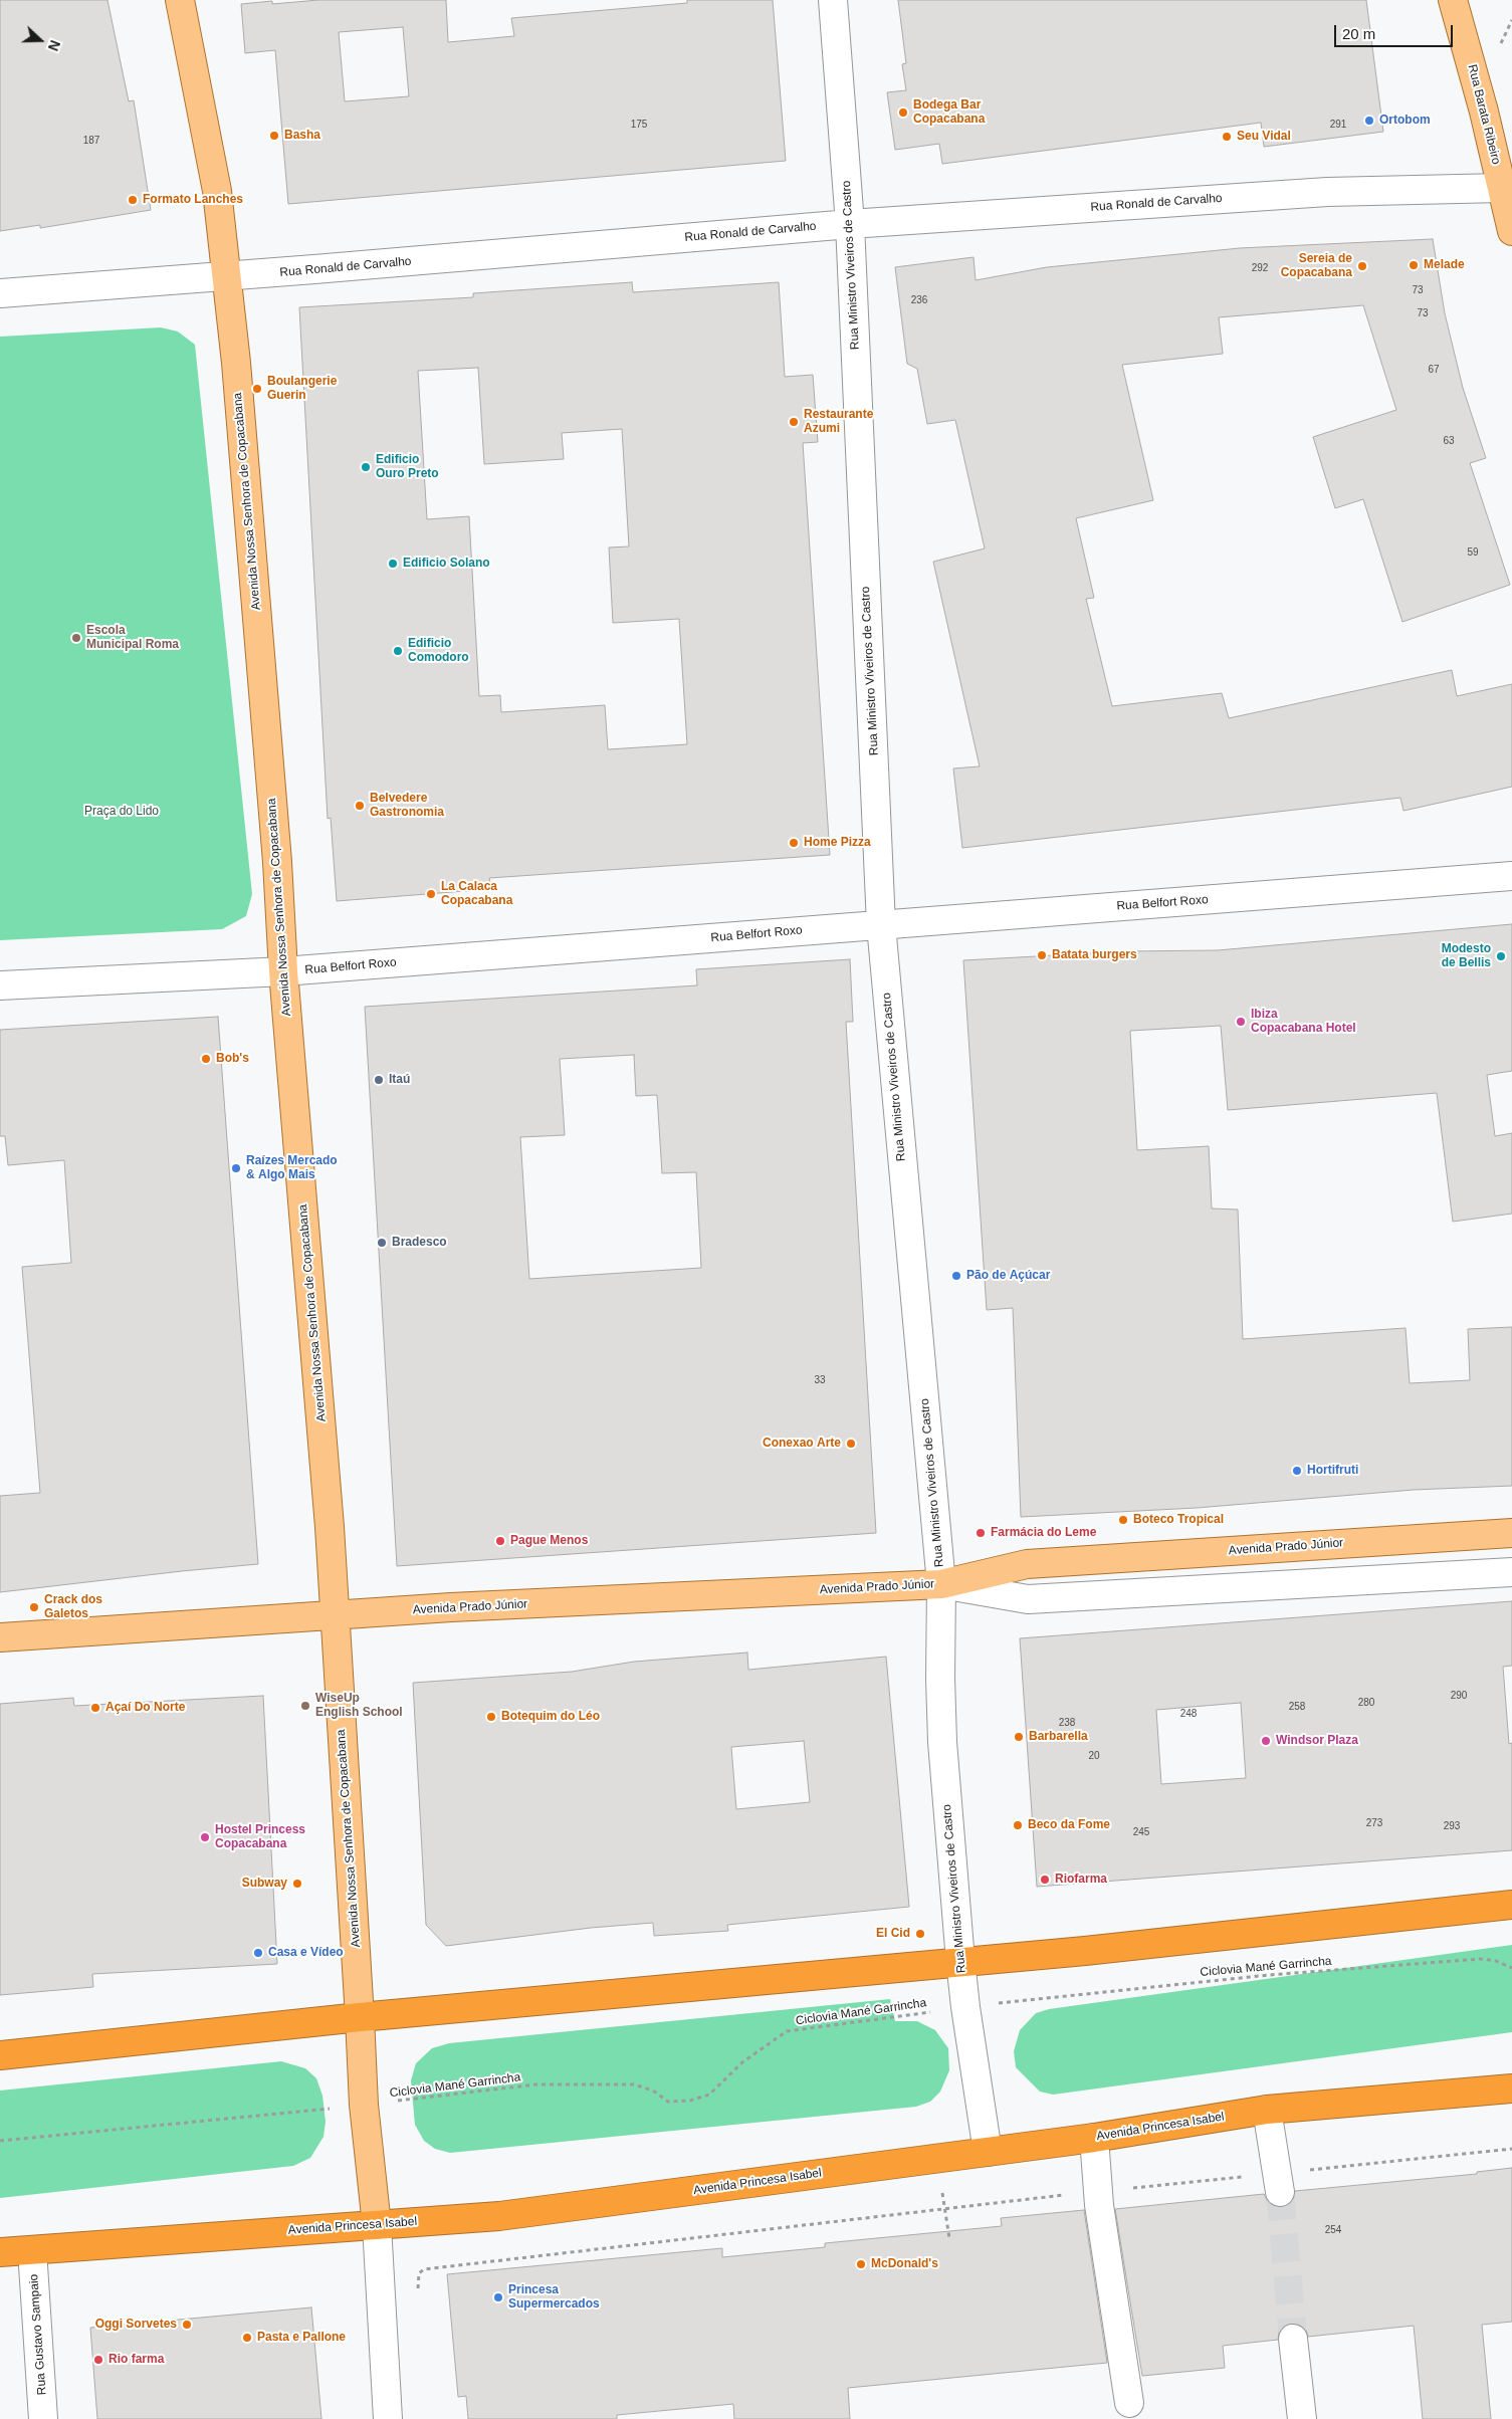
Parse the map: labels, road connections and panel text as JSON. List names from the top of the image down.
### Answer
{
  "streets": {
    "highway": ["Avenida Princesa Isabel"],
    "main road": ["Rua Barata Ribeiro", "Avenida Nossa Senhora de Copacabana", "Avenida Prado Júnior"],
    "street": [
      "Rua Ronald de Carvalho",
      "Rua Ministro Viveiros de Castro",
      "Rua Belfort Roxo",
      "Rua Gustavo Sampaio"
    ],
    "path": ["Ciclovia Mané Garrincha"]
  },
  "crossings": [
    ["Rua Barata Ribeiro", "Rua Ronald de Carvalho"],
    ["Rua Ronald de Carvalho", "Rua Ministro Viveiros de Castro"],
    ["Rua Ronald de Carvalho", "Avenida Nossa Senhora de Copacabana"],
    ["Rua Ministro Viveiros de Castro", "Rua Belfort Roxo"],
    ["Rua Ministro Viveiros de Castro", "Avenida Prado Júnior"],
    ["Rua Ministro Viveiros de Castro", "Ciclovia Mané Garrincha"],
    ["Rua Ministro Viveiros de Castro", "Avenida Princesa Isabel"],
    ["Avenida Nossa Senhora de Copacabana", "Rua Belfort Roxo"],
    ["Avenida Nossa Senhora de Copacabana", "Avenida Prado Júnior"],
    ["Avenida Nossa Senhora de Copacabana", "Ciclovia Mané Garrincha"],
    ["Avenida Nossa Senhora de Copacabana", "Avenida Princesa Isabel"],
    ["Avenida Princesa Isabel", "Rua Gustavo Sampaio"]
  ],
  "parks": ["Praça do Lido"],
  "places": [
    "Bodega Bar Copacabana",
    "Ortobom",
    "Basha",
    "Seu Vidal",
    "Formato Lanches",
    "Melade",
    "Sereia de Copacabana",
    "Boulangerie Guerin",
    "Restaurante Azumi",
    "Edificio Ouro Preto",
    "Edificio Solano",
    "Escola Municipal Roma",
    "Edificio Comodoro",
    "Belvedere Gastronomia",
    "Home Pizza",
    "La Calaca Copacabana",
    "Batata burgers",
    "Modesto de Bellis",
    "Ibiza Copacabana Hotel",
    "Bob's",
    "Itaú",
    "Raízes Mercado & Algo Mais",
    "Bradesco",
    "Pão de Açúcar",
    "Conexao Arte",
    "Hortifruti",
    "Boteco Tropical",
    "Farmácia do Leme",
    "Pague Menos",
    "Crack dos Galetos",
    "WiseUp English School",
    "Açaí Do Norte",
    "Botequim do Léo",
    "Barbarella",
    "Windsor Plaza",
    "Beco da Fome",
    "Hostel Princess Copacabana",
    "Riofarma",
    "Subway",
    "El Cid",
    "Casa e Vídeo",
    "McDonald's",
    "Princesa Supermercados",
    "Oggi Sorvetes",
    "Pasta e Pallone",
    "Rio farma"
  ],
  "house_numbers": [
    "175",
    "291",
    "187",
    "292",
    "73",
    "236",
    "73",
    "67",
    "63",
    "59",
    "33",
    "290",
    "280",
    "258",
    "248",
    "238",
    "20",
    "273",
    "293",
    "245",
    "254"
  ],
  "scale_bar": "20 m",
  "north": "right"
}
